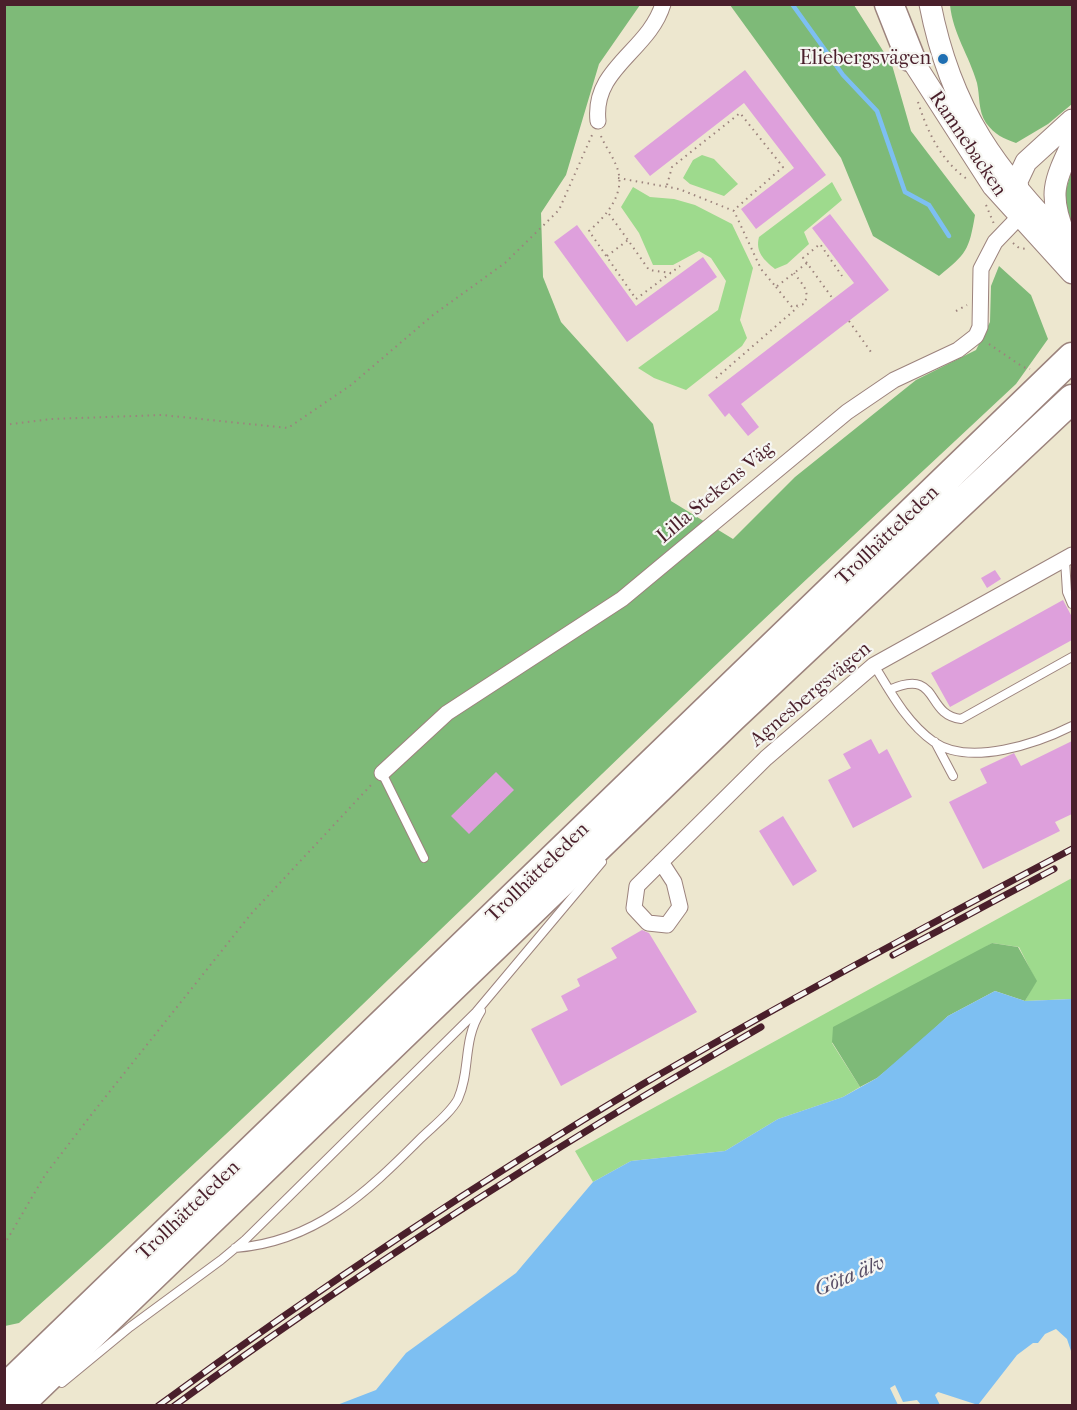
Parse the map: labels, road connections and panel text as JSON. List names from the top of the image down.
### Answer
{
  "streets": {
    "highway": ["Trollhätteleden"],
    "street": ["Ramnebacken", "Lilla Stekens Väg", "Agnesbergsvägen"]
  },
  "water": ["Göta älv"],
  "places": ["Eliebergsvägen"]
}
